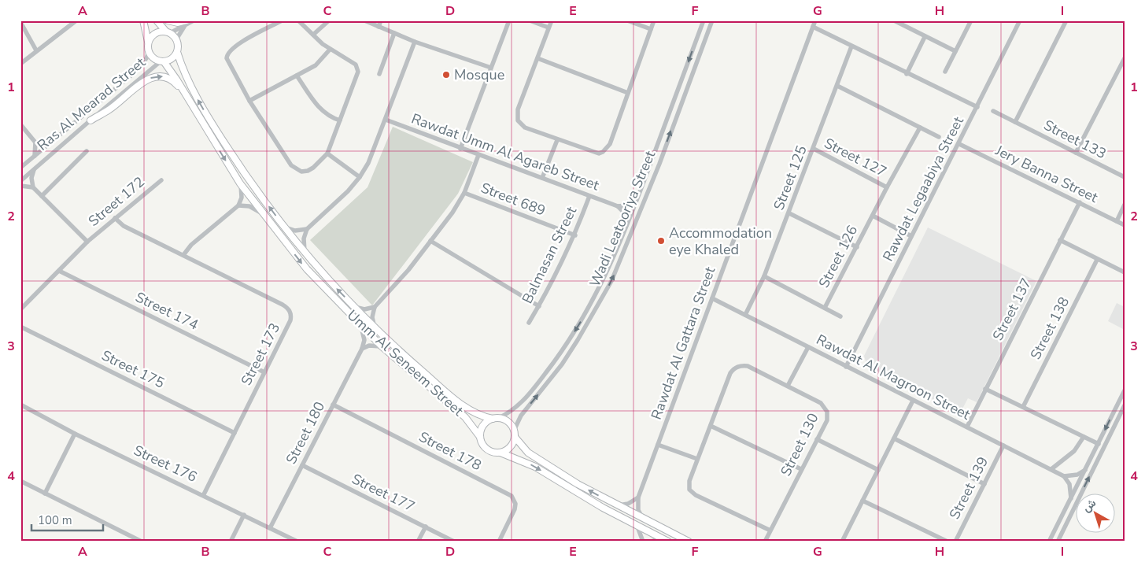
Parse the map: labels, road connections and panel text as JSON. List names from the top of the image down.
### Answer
{
  "streets": {
    "main road": ["Umm Al Seneem Street"],
    "street": [
      "Ras Al Mearad Street",
      "Street 133",
      "Rawdat Umm Al Agareb Street",
      "Street 127",
      "Jery Banna Street",
      "Street 125",
      "Rawdat Legaabiya Street",
      "Street 689",
      "Street 172",
      "Wadi Leatooriya Street",
      "Balmasan Street",
      "Street 126",
      "Street 137",
      "Street 174",
      "Street 138",
      "Rawdat Al Gattara Street",
      "Street 173",
      "Street 175",
      "Rawdat Al Magroon Street",
      "Street 180",
      "Street 130",
      "Street 178",
      "Street 176",
      "Street 139",
      "Street 177"
    ]
  },
  "crossings": [
    ["Ras Al Mearad Street", "Umm Al Seneem Street"],
    ["Rawdat Umm Al Agareb Street", "Balmasan Street"],
    ["Street 127", "Street 125"],
    ["Street 127", "Street 126"],
    ["Jery Banna Street", "Rawdat Legaabiya Street"],
    ["Jery Banna Street", "Street 137"],
    ["Street 125", "Street 126"],
    ["Street 125", "Rawdat Al Magroon Street"],
    ["Rawdat Legaabiya Street", "Street 126"],
    ["Rawdat Legaabiya Street", "Rawdat Al Magroon Street"],
    ["Street 689", "Balmasan Street"],
    ["Street 172", "Street 174"],
    ["Street 172", "Street 173"],
    ["Wadi Leatooriya Street", "Umm Al Seneem Street"],
    ["Street 137", "Rawdat Al Magroon Street"],
    ["Street 174", "Street 173"],
    ["Rawdat Al Gattara Street", "Rawdat Al Magroon Street"],
    ["Street 173", "Street 175"],
    ["Street 173", "Street 176"],
    ["Umm Al Seneem Street", "Street 180"],
    ["Rawdat Al Magroon Street", "Street 139"],
    ["Street 180", "Street 178"],
    ["Street 180", "Street 176"],
    ["Street 180", "Street 177"]
  ],
  "places": ["Mosque", "Accommodation eye Khaled"],
  "scale_bar": "100 m",
  "north": "top left",
  "grid": {
    "columns": [
      "A",
      "B",
      "C",
      "D",
      "E",
      "F",
      "G",
      "H",
      "I"
    ],
    "rows": [
      "1",
      "2",
      "3",
      "4"
    ]
  }
}
